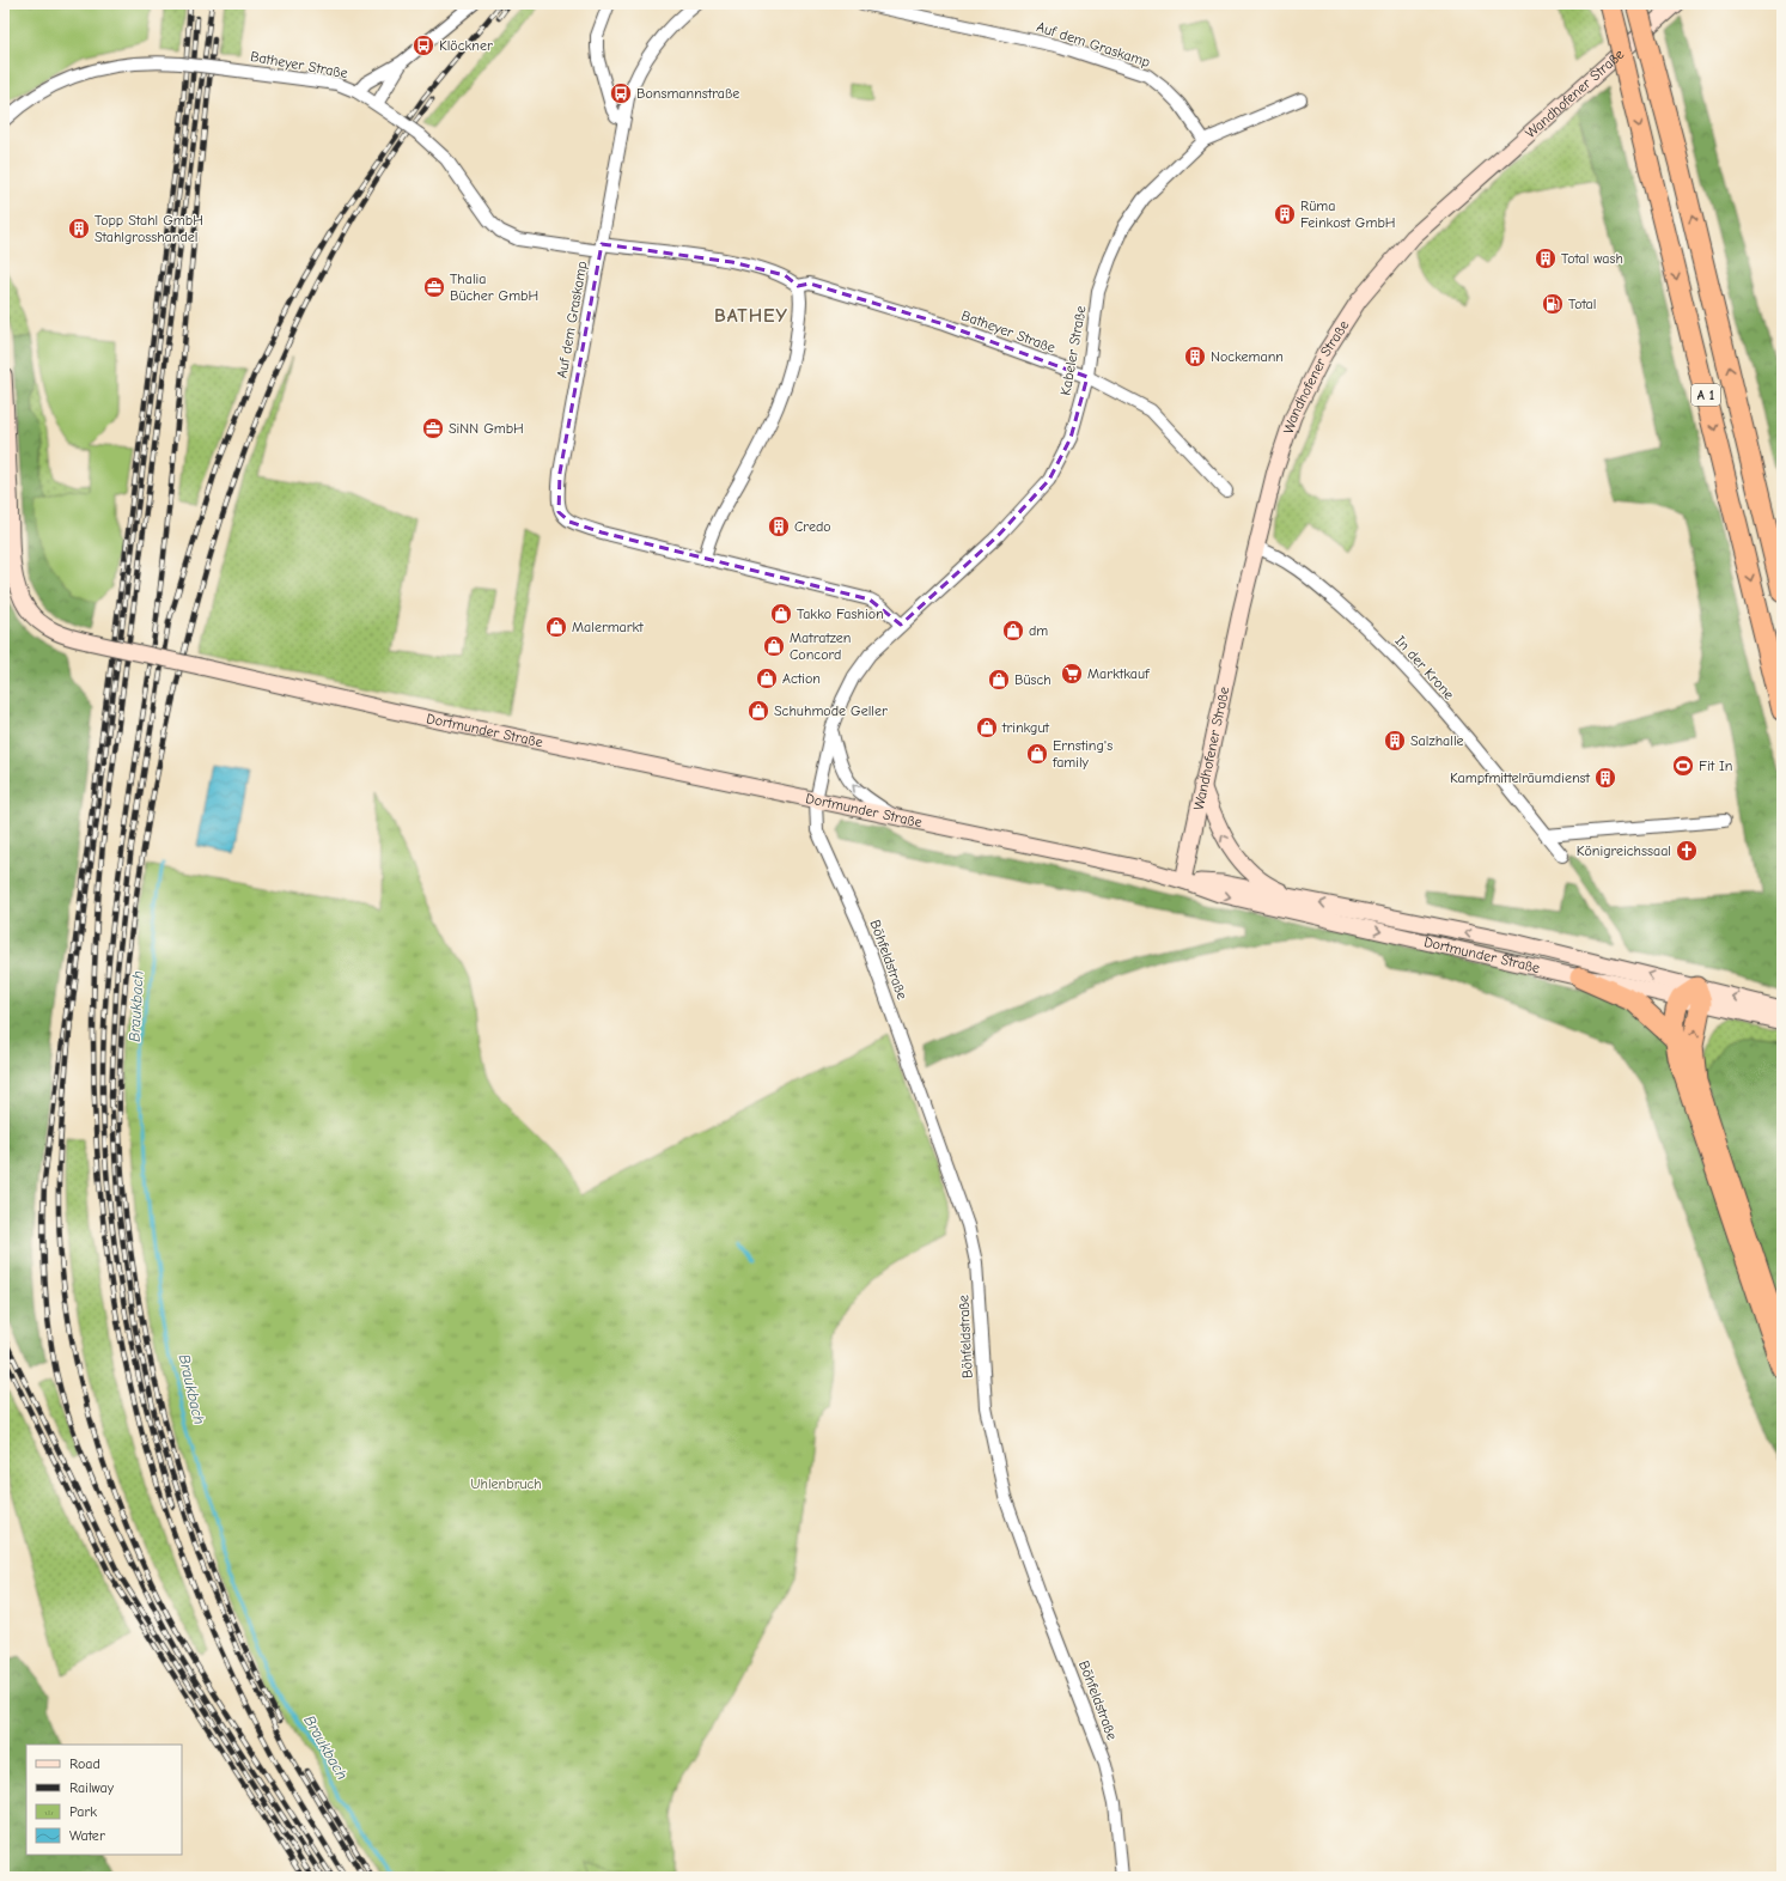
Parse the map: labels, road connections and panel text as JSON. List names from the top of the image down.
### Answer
{
  "streets": {
    "highway": ["A 1"],
    "main road": ["Wandhofener Straße", "Dortmunder Straße"],
    "street": [
      "Auf dem Graskamp",
      "Batheyer Straße",
      "Kabeler Straße",
      "In der Krone",
      "Böhfeldstraße"
    ]
  },
  "crossings": [
    ["Auf dem Graskamp", "Batheyer Straße"],
    ["Auf dem Graskamp", "Kabeler Straße"],
    ["Batheyer Straße", "Kabeler Straße"],
    ["Wandhofener Straße", "In der Krone"],
    ["Wandhofener Straße", "Dortmunder Straße"],
    ["Kabeler Straße", "Dortmunder Straße"],
    ["Kabeler Straße", "Böhfeldstraße"],
    ["Dortmunder Straße", "Böhfeldstraße"]
  ],
  "districts": ["BATHEY"],
  "water": ["Braukbach"],
  "parks": ["Uhlenbruch"],
  "places": {
    "bus stop": ["Klöckner", "Bonsmannstraße"],
    "building": [
      "Rüma Feinkost GmbH",
      "Topp Stahl GmbH Stahlgrosshandel",
      "Total wash",
      "Nockemann",
      "Credo",
      "Salzhalle",
      "Kampfmittelräumdienst"
    ],
    "office": ["Thalia Bücher GmbH", "SiNN GmbH"],
    "fuel station": ["Total"],
    "shop": [
      "Takko Fashion",
      "Malermarkt",
      "dm",
      "Matratzen Concord",
      "Action",
      "Büsch",
      "Schuhmode Geller",
      "trinkgut",
      "Ernsting's family"
    ],
    "supermarket": ["Marktkauf"],
    "sports": ["Fit In"],
    "church": ["Königreichssaal"]
  },
  "legend": [
    "Road",
    "Railway",
    "Park",
    "Water"
  ]
}
